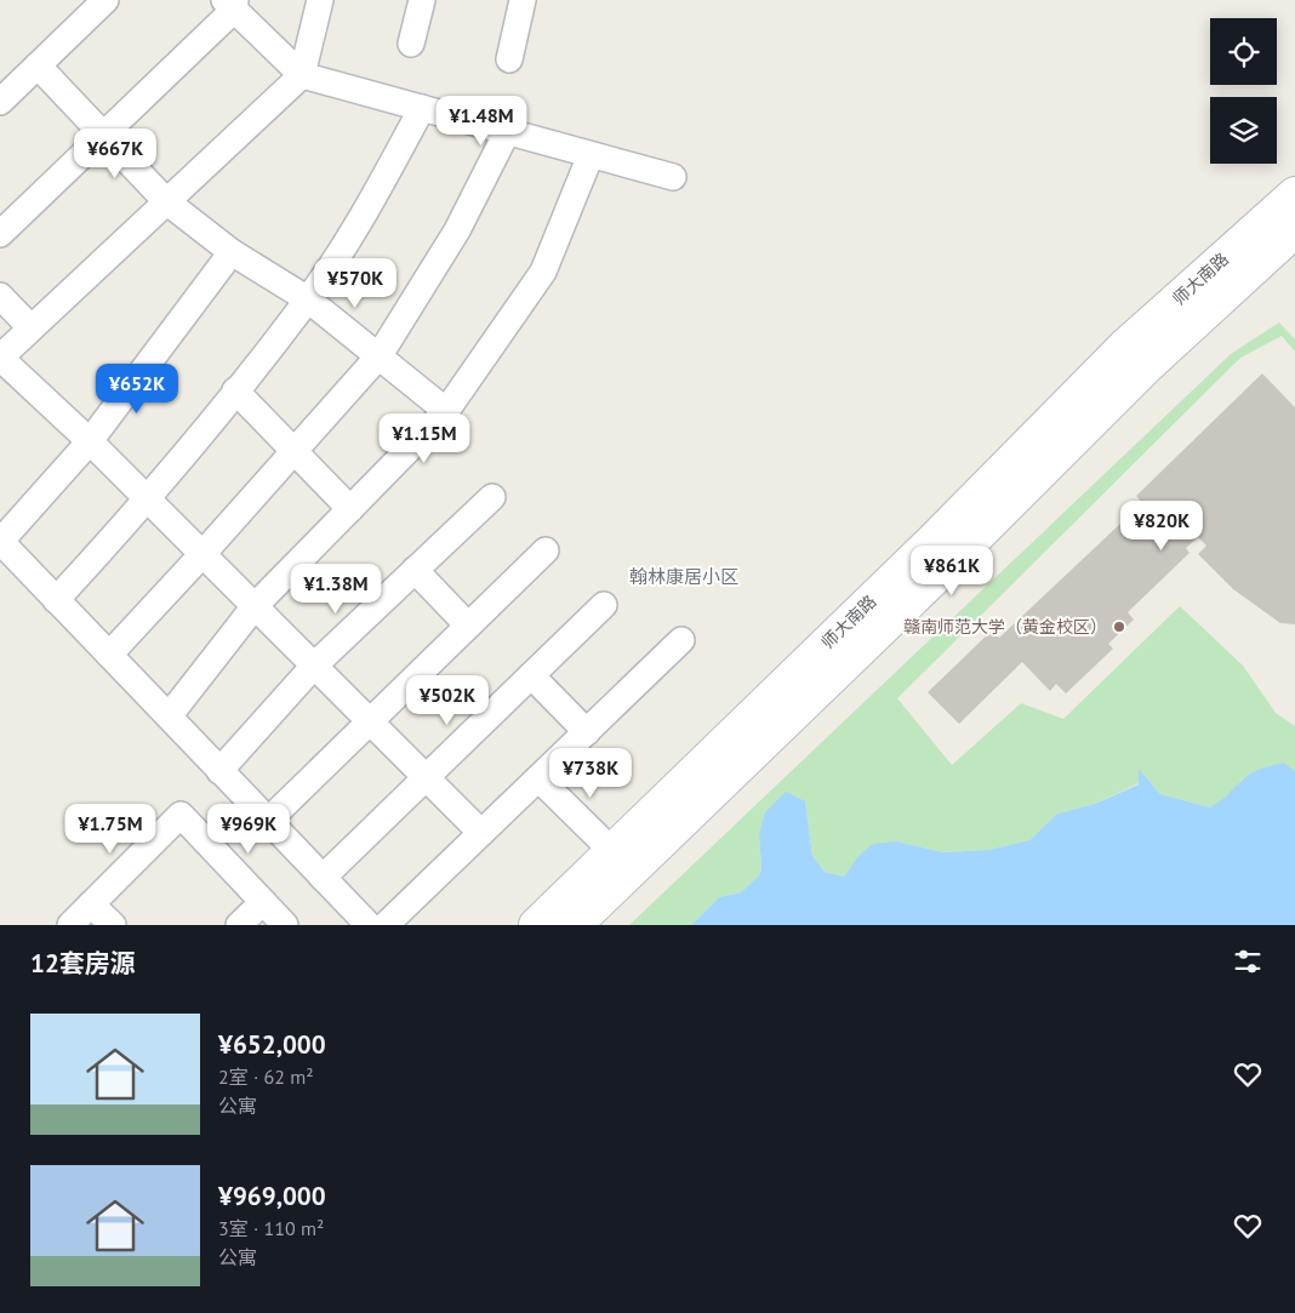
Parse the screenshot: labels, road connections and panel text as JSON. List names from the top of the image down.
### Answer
{
  "streets": {
    "main road": ["师大南路"]
  },
  "districts": ["翰林康居小区"],
  "places": ["赣南师范大学（黄金校区）"],
  "page": {
    "price": [
      "¥1.48M",
      "¥667K",
      "¥570K",
      "¥652K",
      "¥1.15M",
      "¥820K",
      "¥861K",
      "¥1.38M",
      "¥502K",
      "¥738K",
      "¥1.75M",
      "¥969K"
    ],
    "heading": "12套房源",
    "list": [
      {
        "name": "¥652,000",
        "note": "2室 · 62 m² · 公寓"
      },
      {
        "name": "¥969,000",
        "note": "3室 · 110 m² · 公寓"
      }
    ]
  }
}
